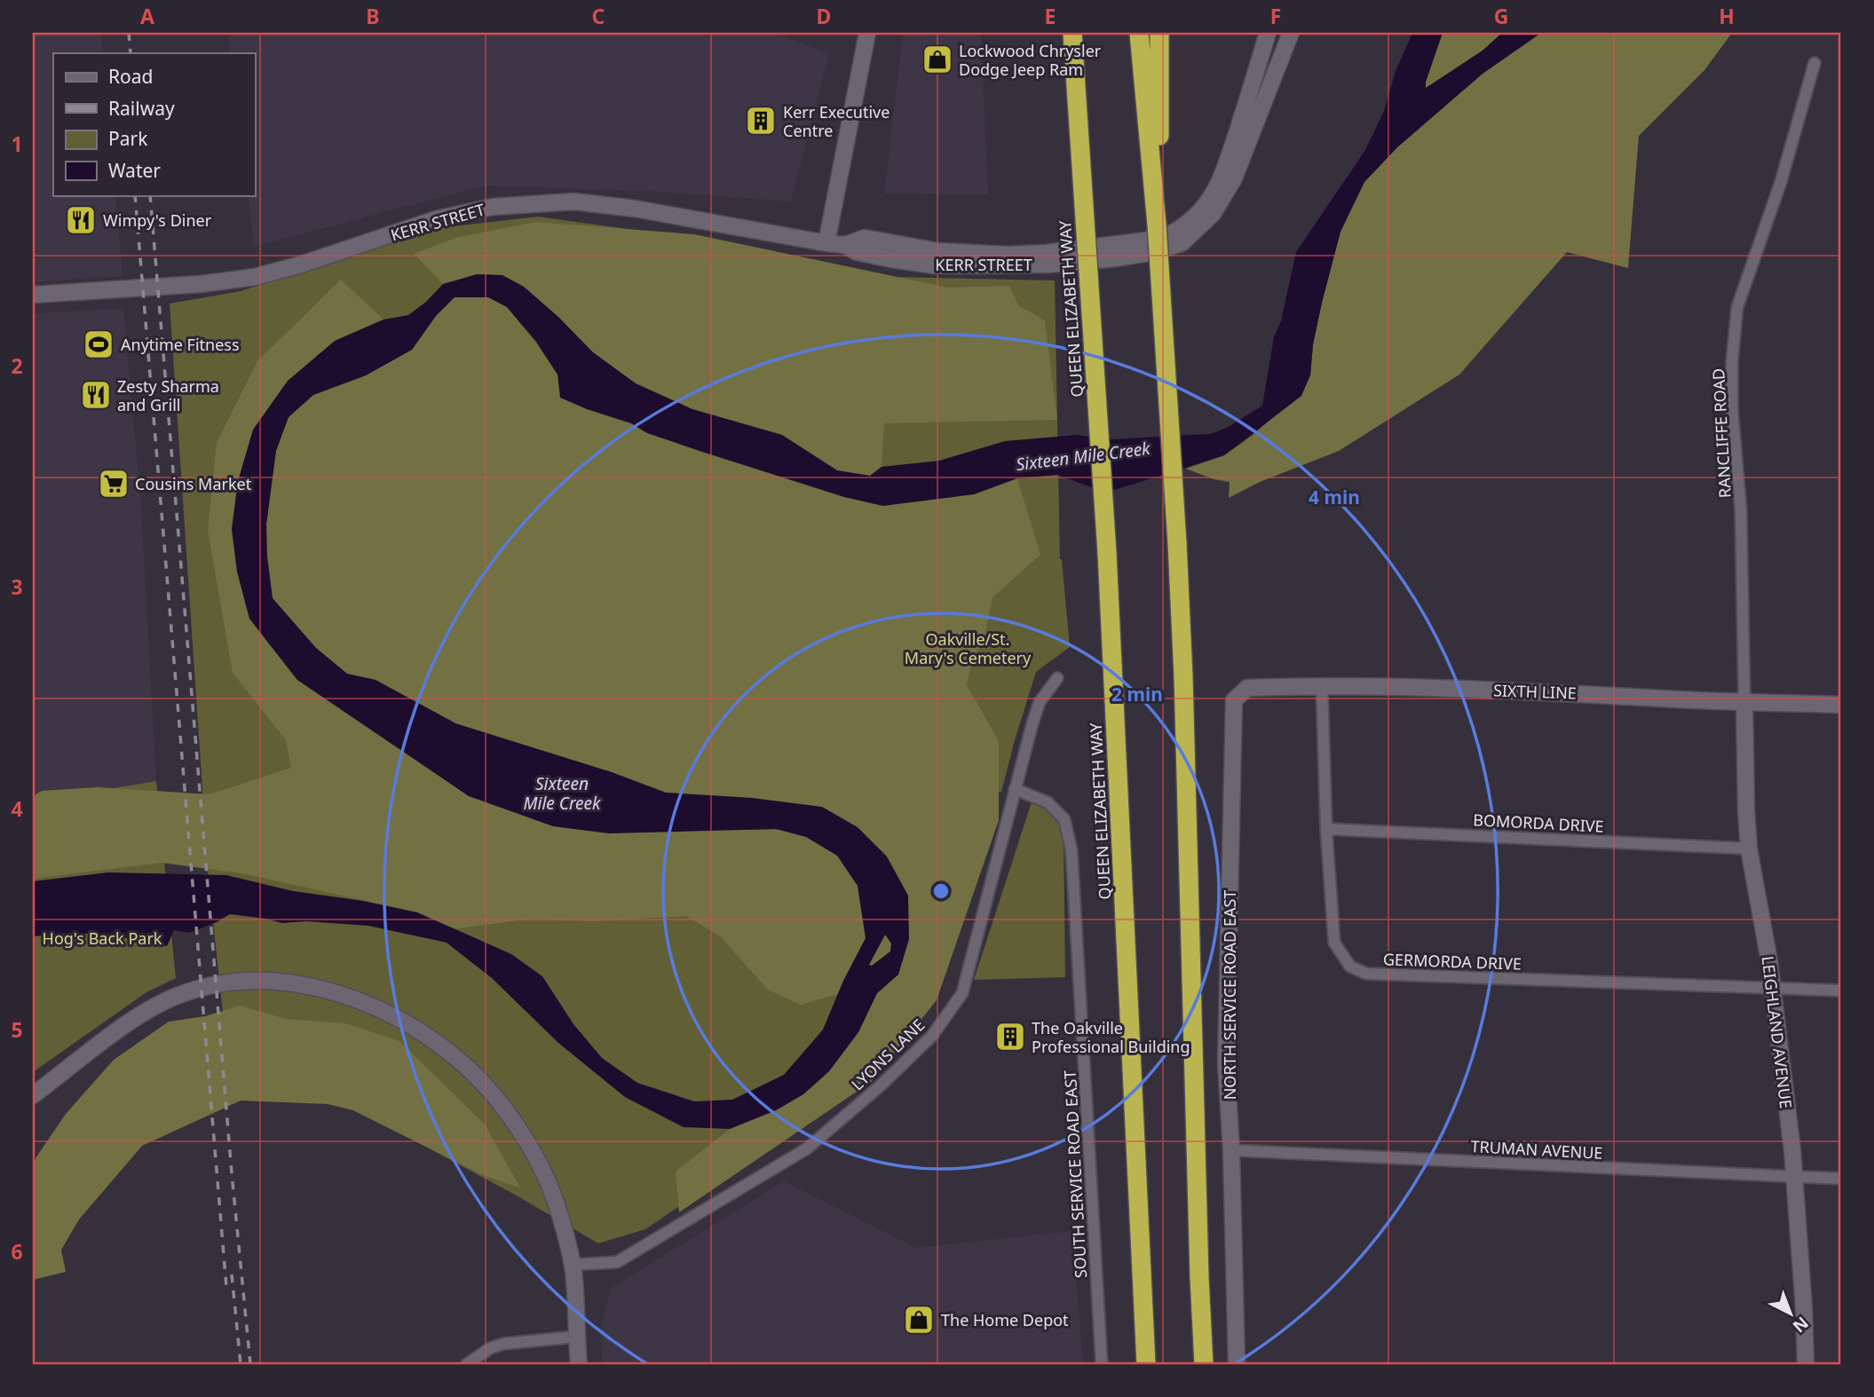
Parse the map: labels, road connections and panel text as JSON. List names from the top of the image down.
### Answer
{
  "streets": {
    "highway": ["QUEEN ELIZABETH WAY"],
    "street": [
      "KERR STREET",
      "RANCLIFFE ROAD",
      "SIXTH LINE",
      "BOMORDA DRIVE",
      "GERMORDA DRIVE",
      "NORTH SERVICE ROAD EAST",
      "LEIGHLAND AVENUE",
      "LYONS LANE",
      "TRUMAN AVENUE",
      "SOUTH SERVICE ROAD EAST"
    ]
  },
  "crossings": [
    ["RANCLIFFE ROAD", "SIXTH LINE"],
    ["RANCLIFFE ROAD", "LEIGHLAND AVENUE"],
    ["SIXTH LINE", "GERMORDA DRIVE"],
    ["SIXTH LINE", "NORTH SERVICE ROAD EAST"],
    ["SIXTH LINE", "LEIGHLAND AVENUE"],
    ["BOMORDA DRIVE", "GERMORDA DRIVE"],
    ["BOMORDA DRIVE", "LEIGHLAND AVENUE"],
    ["GERMORDA DRIVE", "LEIGHLAND AVENUE"],
    ["NORTH SERVICE ROAD EAST", "TRUMAN AVENUE"],
    ["LEIGHLAND AVENUE", "TRUMAN AVENUE"],
    ["LYONS LANE", "SOUTH SERVICE ROAD EAST"]
  ],
  "water": ["Sixteen Mile Creek"],
  "parks": ["Oakville/St. Mary's Cemetery", "Hog's Back Park"],
  "places": {
    "shop": ["Lockwood Chrysler Dodge Jeep Ram", "The Home Depot"],
    "building": ["Kerr Executive Centre", "The Oakville Professional Building"],
    "restaurant": ["Wimpy's Diner", "Zesty Sharma and Grill"],
    "sports": ["Anytime Fitness"],
    "supermarket": ["Cousins Market"]
  },
  "legend": [
    "Road",
    "Railway",
    "Park",
    "Water"
  ],
  "north": "bottom right",
  "grid": {
    "columns": [
      "A",
      "B",
      "C",
      "D",
      "E",
      "F",
      "G",
      "H"
    ],
    "rows": [
      "1",
      "2",
      "3",
      "4",
      "5",
      "6"
    ]
  },
  "rings": ["4 min", "2 min"]
}
